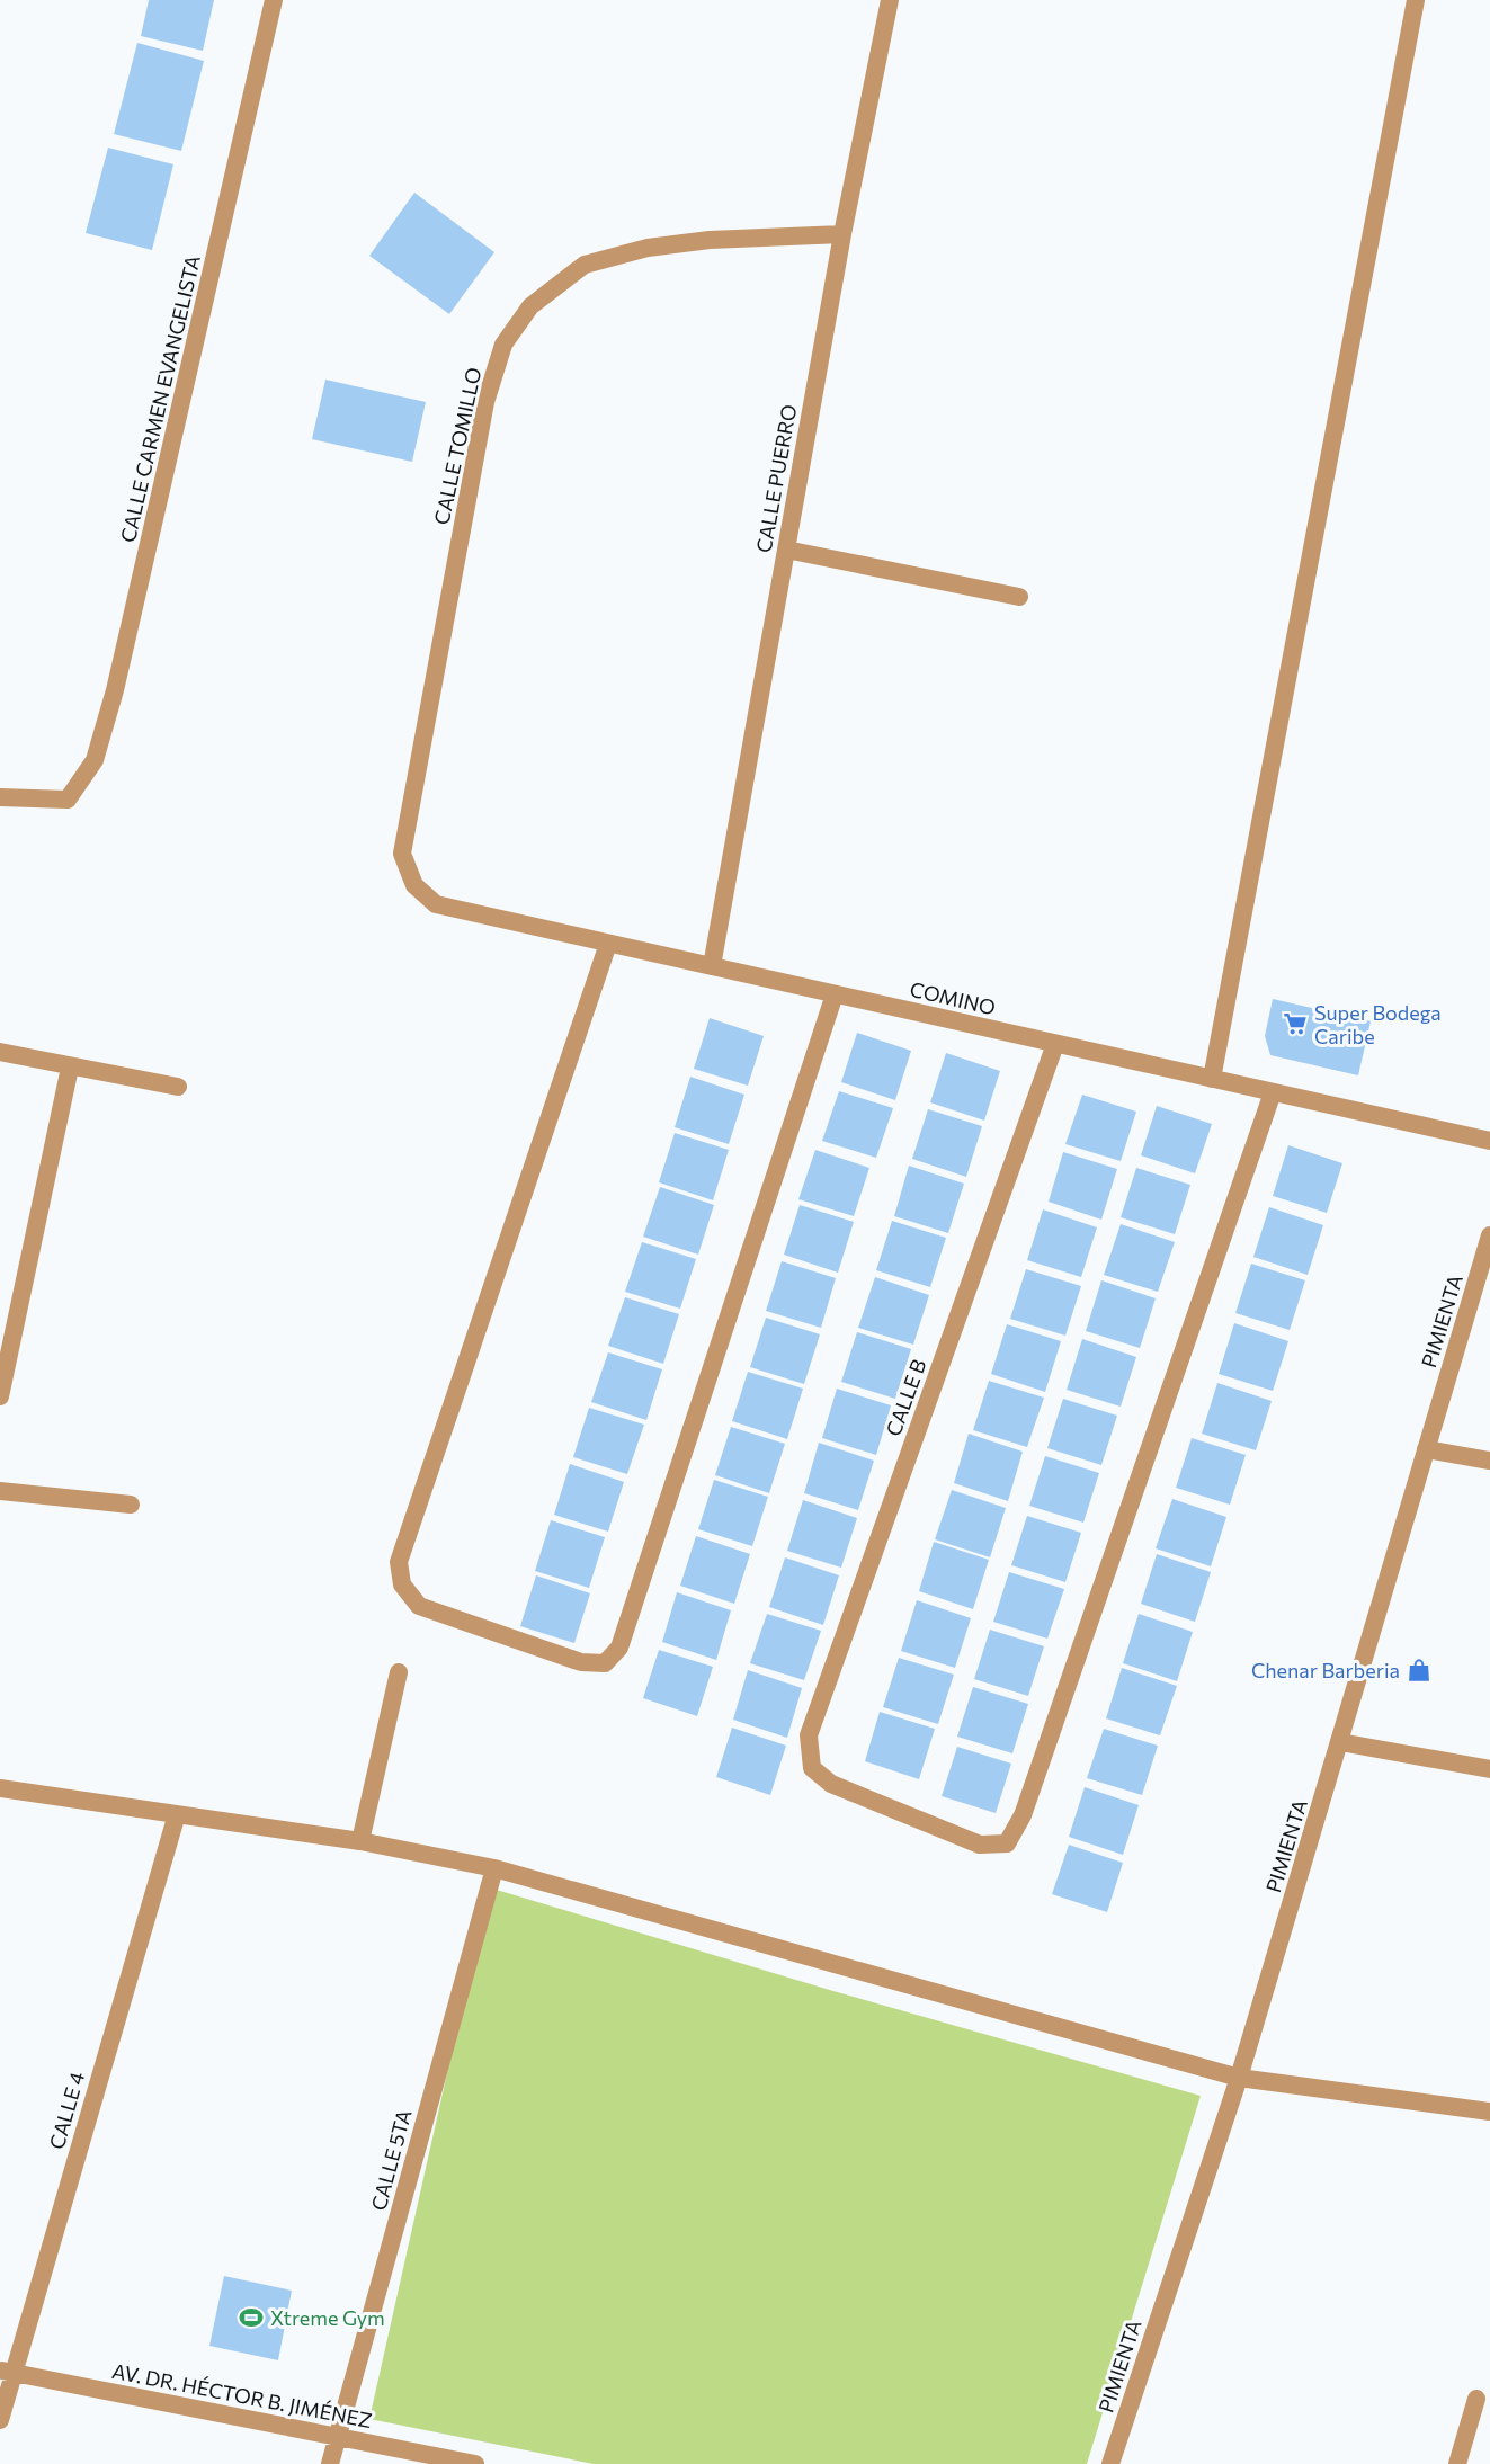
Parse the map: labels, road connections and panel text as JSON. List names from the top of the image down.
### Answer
{
  "streets": {
    "street": [
      "CALLE CARMEN EVANGELISTA",
      "CALLE TOMILLO",
      "CALLE PUERRO",
      "COMINO",
      "PIMIENTA",
      "CALLE B",
      "CALLE 4",
      "CALLE 5TA",
      "AV. DR. HÉCTOR B. JIMÉNEZ"
    ]
  },
  "crossings": [
    ["CALLE TOMILLO", "CALLE PUERRO"],
    ["CALLE TOMILLO", "COMINO"],
    ["CALLE PUERRO", "COMINO"],
    ["COMINO", "CALLE B"],
    ["CALLE 4", "AV. DR. HÉCTOR B. JIMÉNEZ"],
    ["CALLE 5TA", "AV. DR. HÉCTOR B. JIMÉNEZ"]
  ],
  "places": {
    "supermarket": ["Super Bodega Caribe"],
    "shop": ["Chenar Barberia"],
    "sports": ["Xtreme Gym"]
  }
}
